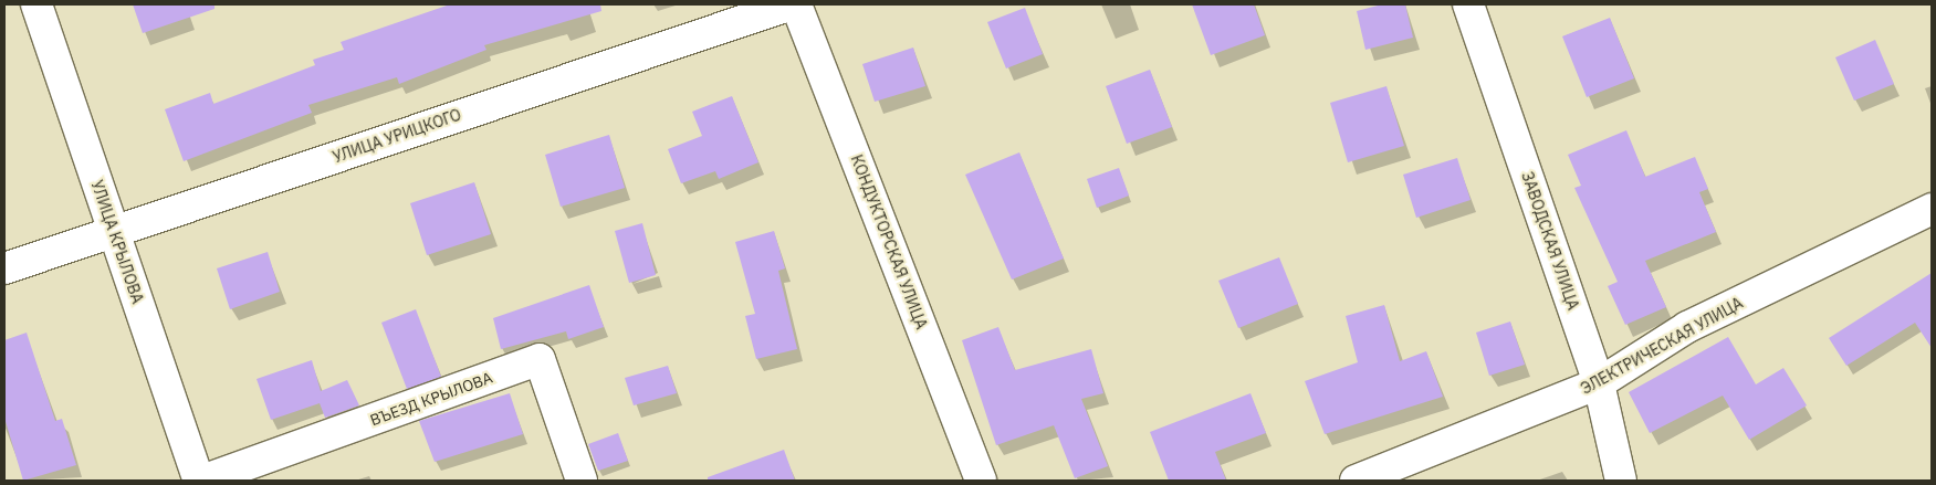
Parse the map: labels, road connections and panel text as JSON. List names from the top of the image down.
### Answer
{
  "streets": {
    "street": [
      "УЛИЦА УРИЦКОГО",
      "ЗАВОДСКАЯ УЛИЦА",
      "УЛИЦА КРЫЛОВА",
      "КОНДУКТОРСКАЯ УЛИЦА",
      "ЭЛЕКТРИЧЕСКАЯ УЛИЦА",
      "ВЪЕЗД КРЫЛОВА"
    ]
  },
  "crossings": [
    ["УЛИЦА УРИЦКОГО", "УЛИЦА КРЫЛОВА"],
    ["ЗАВОДСКАЯ УЛИЦА", "ЭЛЕКТРИЧЕСКАЯ УЛИЦА"],
    ["УЛИЦА КРЫЛОВА", "ВЪЕЗД КРЫЛОВА"]
  ]
}
